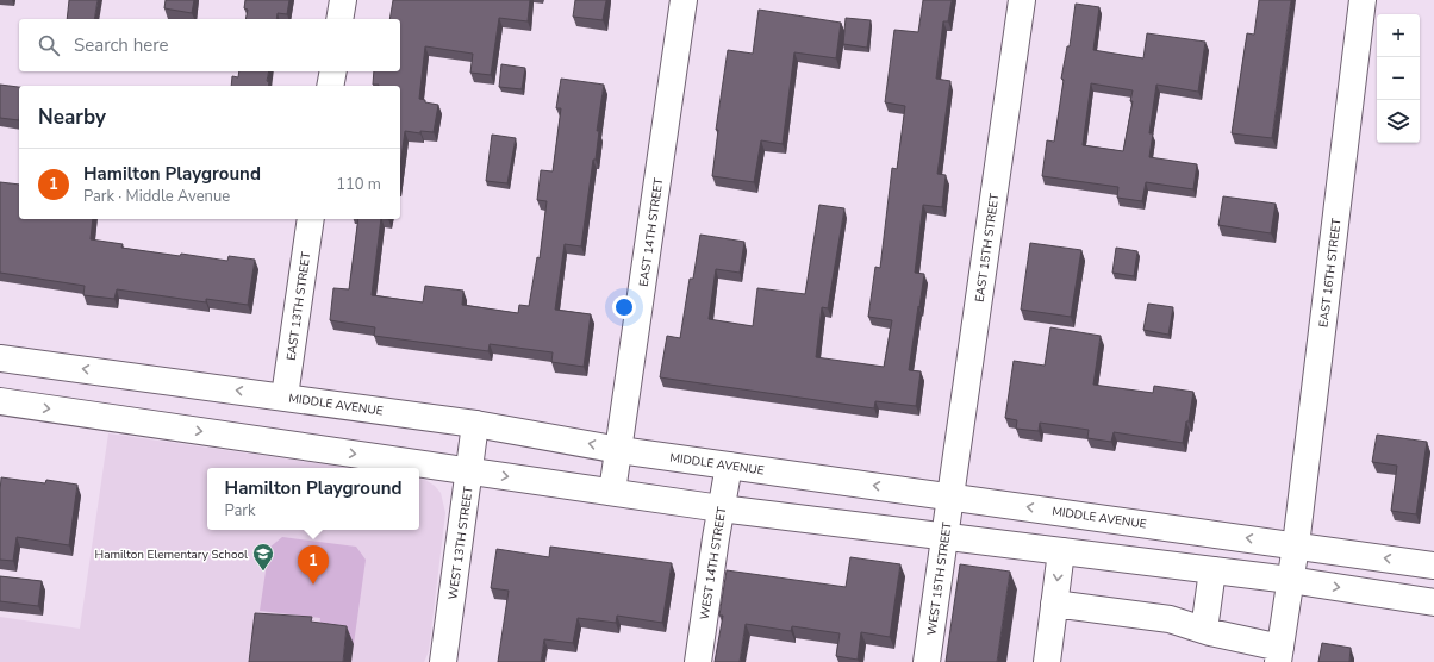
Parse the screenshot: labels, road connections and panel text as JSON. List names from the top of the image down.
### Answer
{
  "streets": {
    "main road": [
      "EAST 14TH STREET",
      "EAST 15TH STREET",
      "EAST 16TH STREET",
      "EAST 13TH STREET",
      "MIDDLE AVENUE",
      "WEST 13TH STREET",
      "WEST 14TH STREET",
      "WEST 15TH STREET"
    ]
  },
  "crossings": [
    ["EAST 14TH STREET", "MIDDLE AVENUE"],
    ["EAST 15TH STREET", "MIDDLE AVENUE"],
    ["EAST 15TH STREET", "WEST 15TH STREET"],
    ["EAST 16TH STREET", "MIDDLE AVENUE"],
    ["EAST 13TH STREET", "MIDDLE AVENUE"],
    ["MIDDLE AVENUE", "WEST 13TH STREET"],
    ["MIDDLE AVENUE", "WEST 14TH STREET"],
    ["MIDDLE AVENUE", "WEST 15TH STREET"]
  ],
  "places": {
    "school or university": ["Hamilton Elementary School"]
  },
  "page": {
    "map_buttons": ["+", "−"],
    "search": "Search here",
    "heading": "Nearby",
    "list": [
      {
        "mark": "1",
        "name": "Hamilton Playground",
        "note": "Park · Middle Avenue",
        "value": "110 m"
      }
    ],
    "popup": ["Hamilton Playground", "Park"],
    "pins": "1"
  }
}
